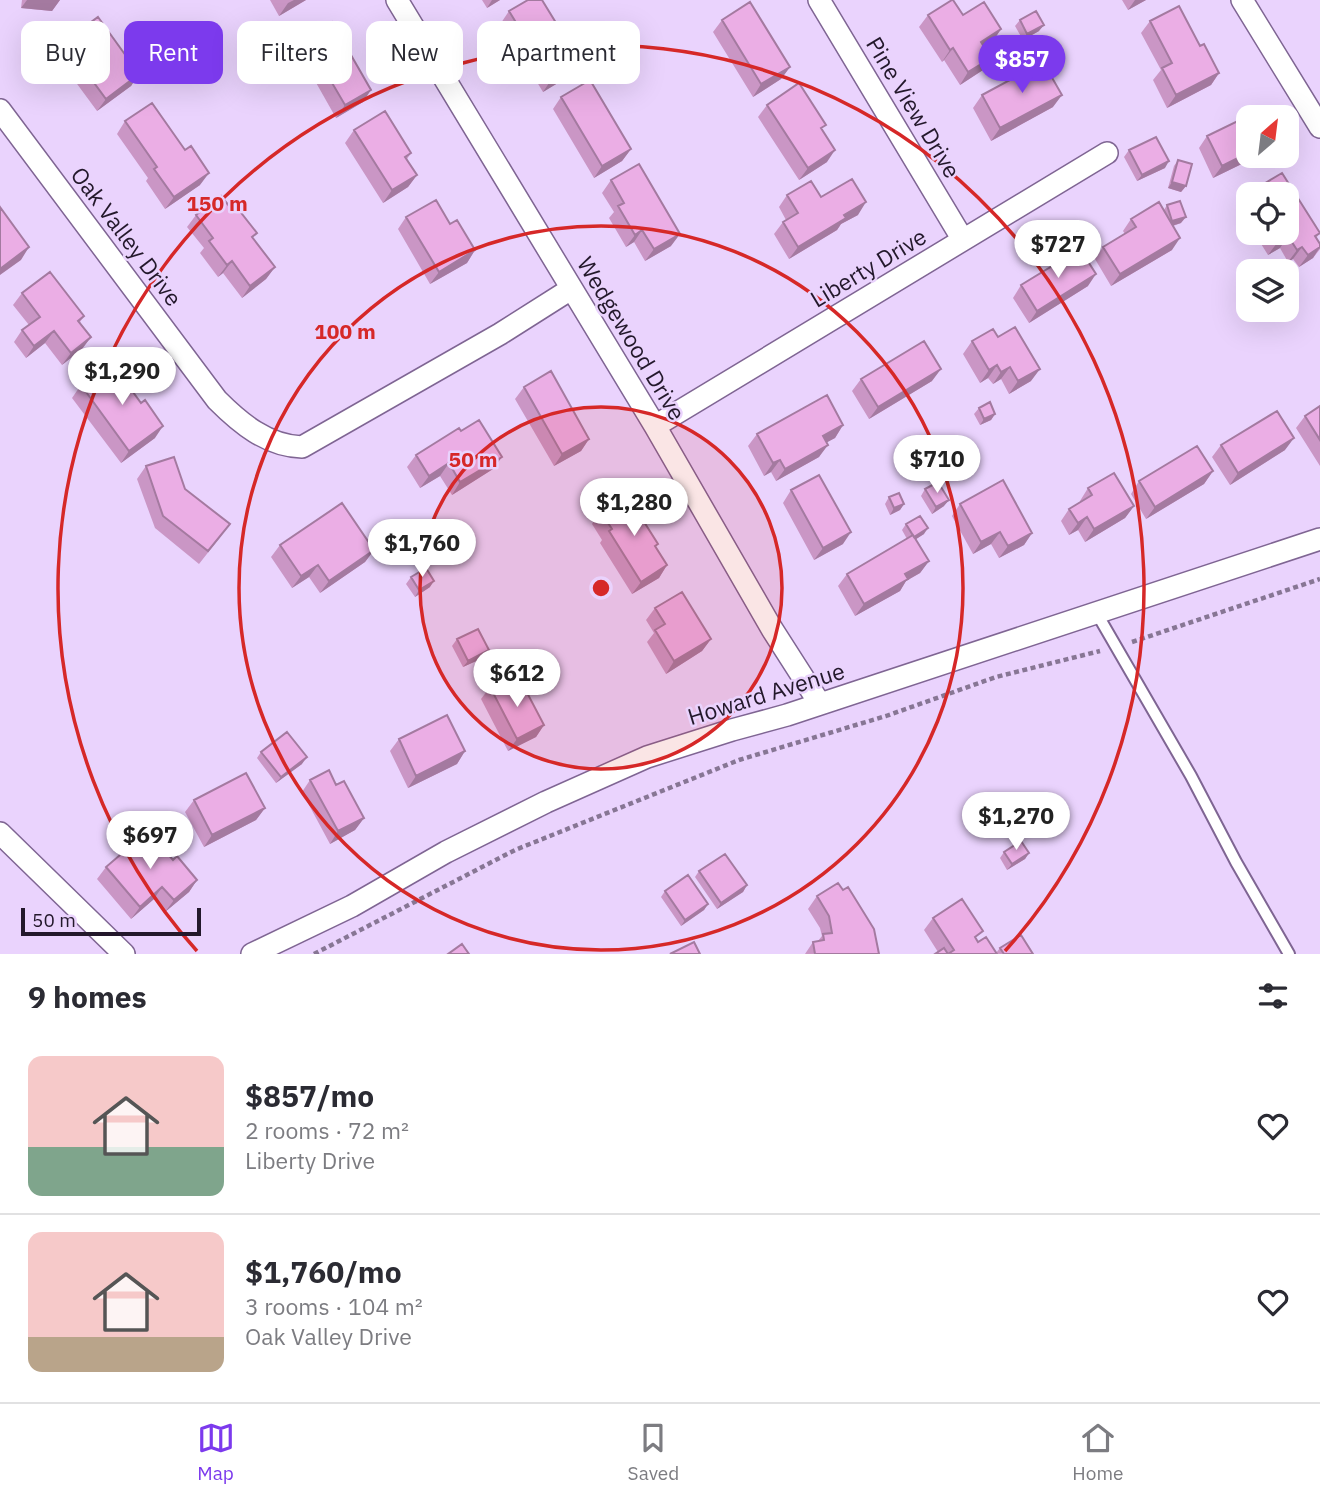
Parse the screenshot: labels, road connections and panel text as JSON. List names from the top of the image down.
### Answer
{
  "streets": {
    "street": [
      "Pine View Drive",
      "Oak Valley Drive",
      "Liberty Drive",
      "Wedgewood Drive",
      "Howard Avenue"
    ]
  },
  "crossings": [
    ["Pine View Drive", "Liberty Drive"],
    ["Oak Valley Drive", "Wedgewood Drive"],
    ["Liberty Drive", "Wedgewood Drive"],
    ["Wedgewood Drive", "Howard Avenue"]
  ],
  "scale_bar": "50 m",
  "north": "top right",
  "page": {
    "chip": [
      "Buy",
      "Rent",
      "Filters",
      "New",
      "Apartment"
    ],
    "price": [
      "$857",
      "$727",
      "$1,290",
      "$710",
      "$1,280",
      "$1,760",
      "$612",
      "$1,270",
      "$697"
    ],
    "scale": "50 m",
    "heading": "9 homes",
    "list": [
      {
        "name": "$857/mo",
        "note": "2 rooms · 72 m² · Liberty Drive"
      },
      {
        "name": "$1,760/mo",
        "note": "3 rooms · 104 m² · Oak Valley Drive"
      }
    ],
    "tabs": ["Map", "Saved", "Home"]
  },
  "rings": ["150 m", "100 m", "50 m"]
}
